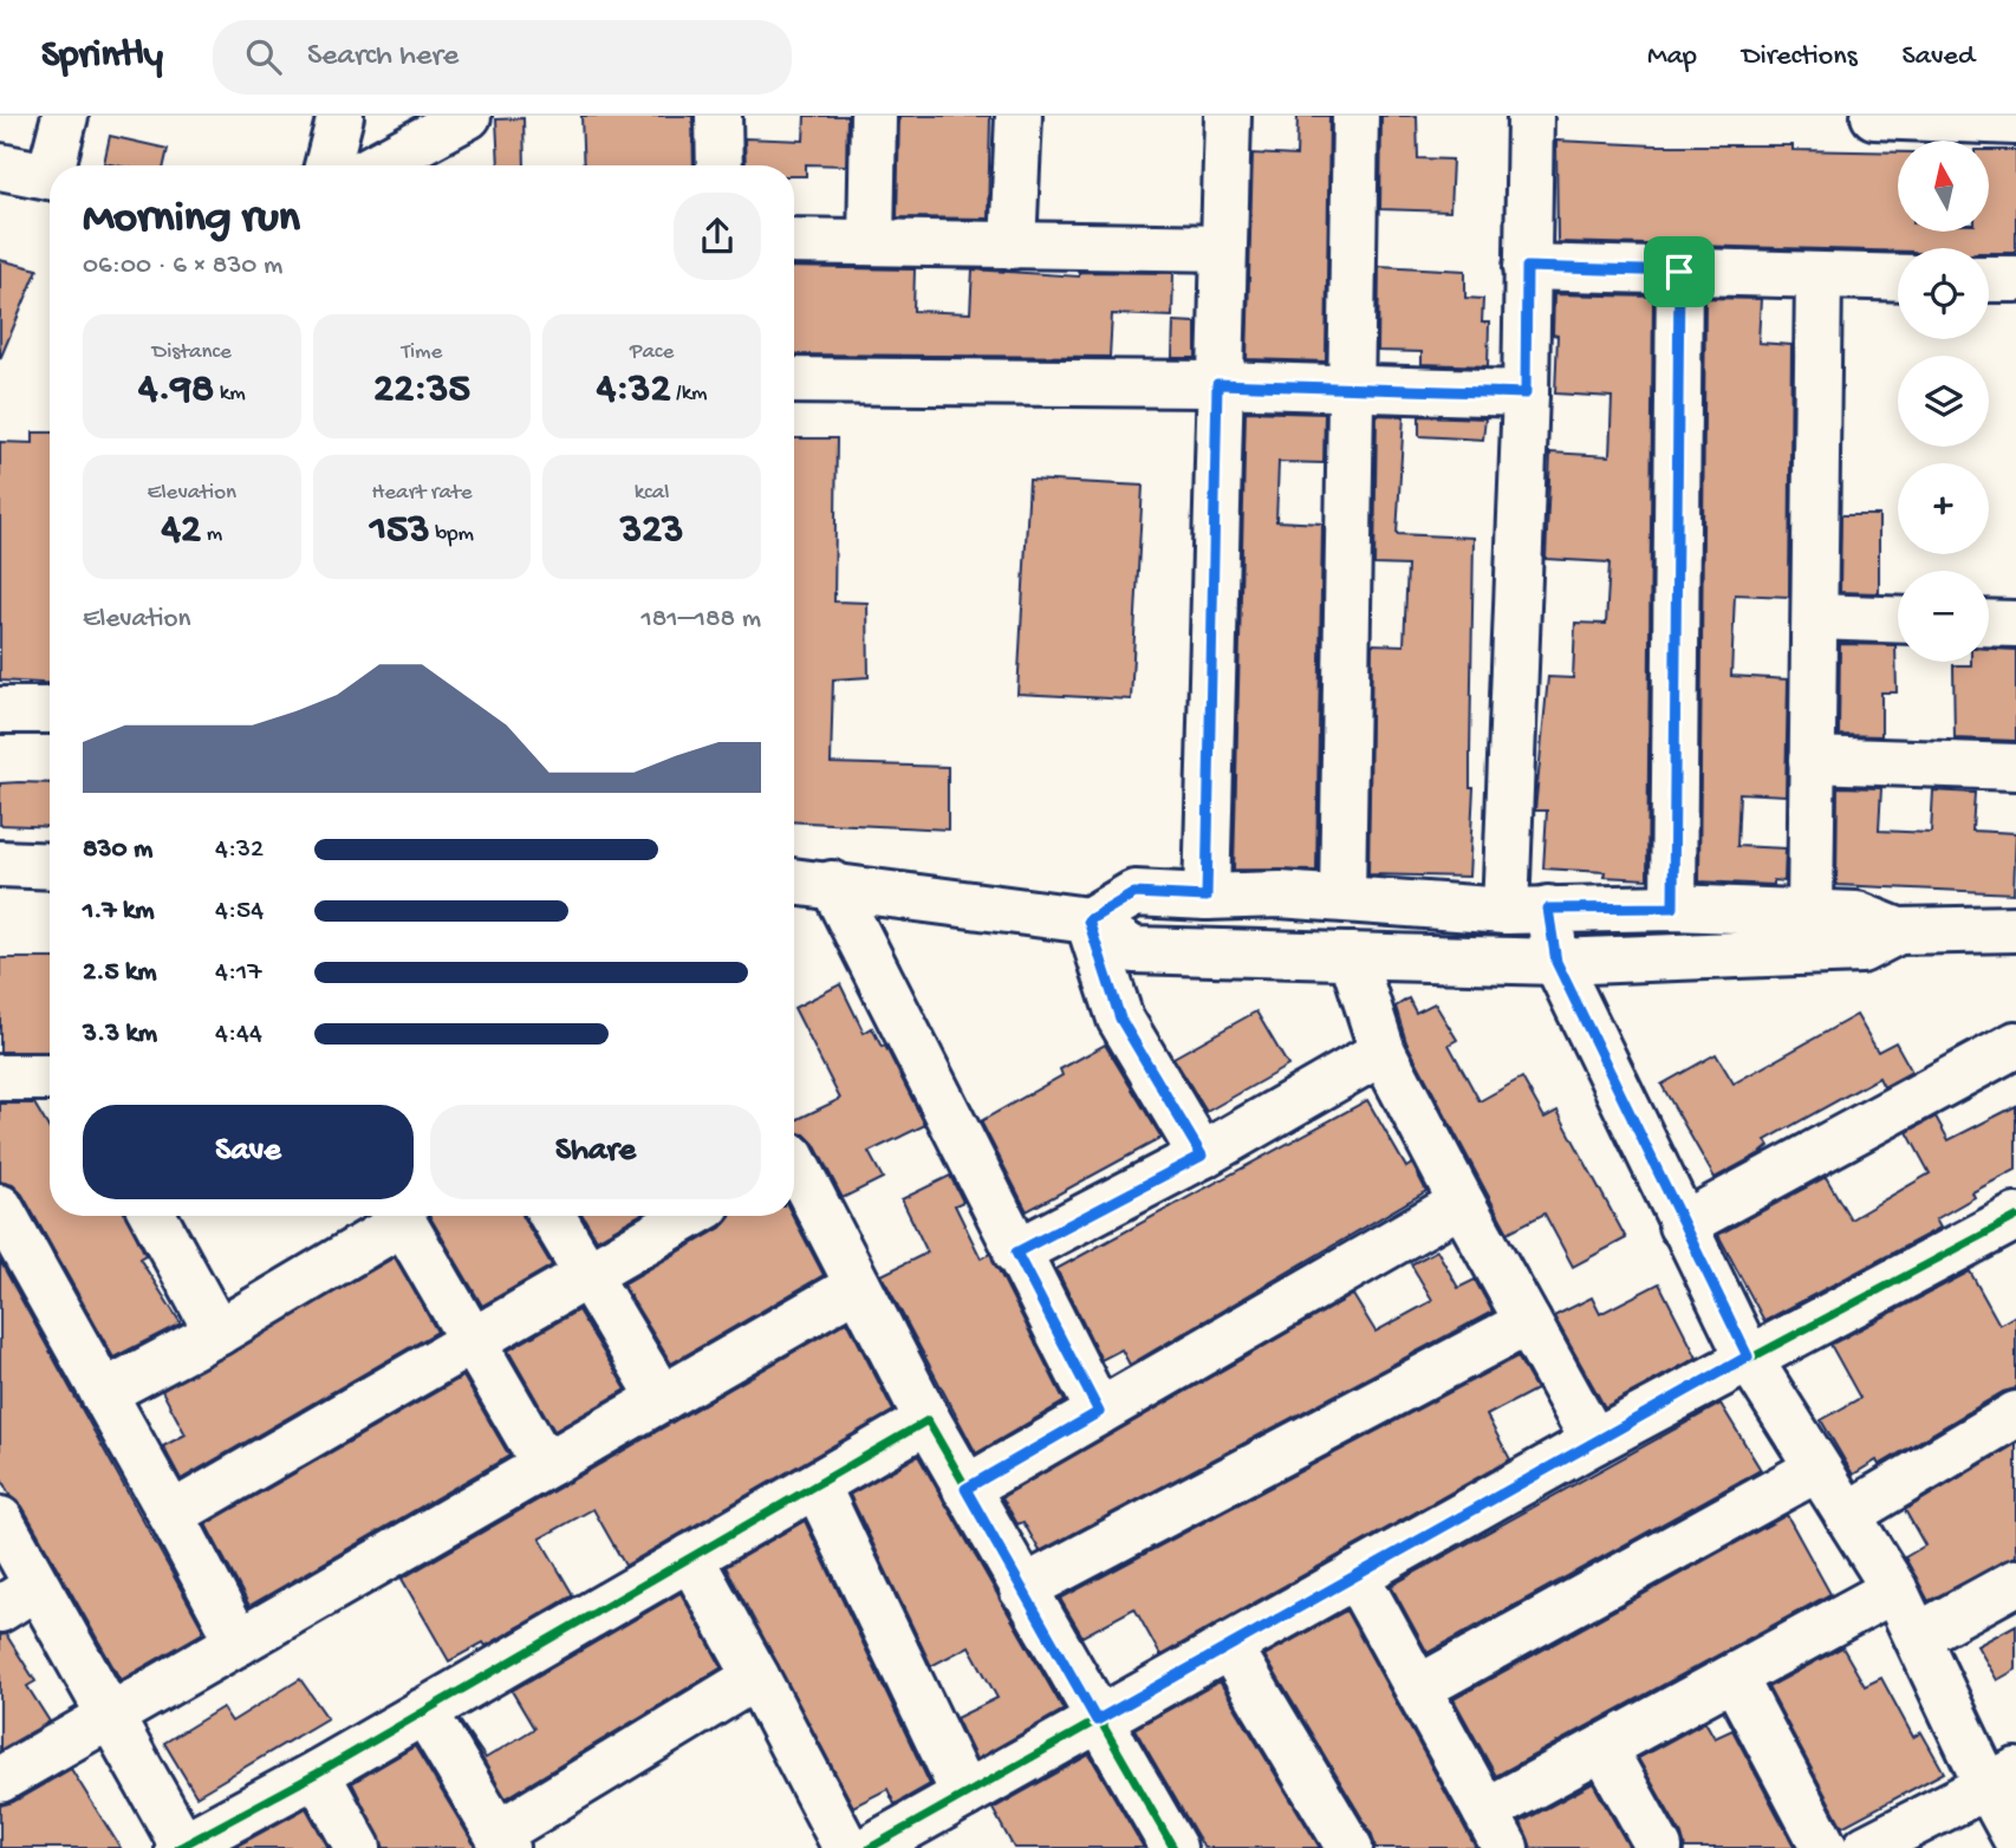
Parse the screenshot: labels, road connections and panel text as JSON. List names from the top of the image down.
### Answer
{
  "north": "top",
  "page": {
    "header": "Sprintly",
    "search": "Search here",
    "nav": ["Map", "Directions", "Saved"],
    "map_buttons": ["+", "−"],
    "heading": ["Morning run", "06:00 · 6 × 830 m"],
    "stats": [
      ["Distance", "4.98 km"],
      ["Time", "22:35"],
      ["Pace", "4:32 /km"],
      ["Elevation", "42 m"],
      ["Heart rate", "153 bpm"],
      ["kcal", "323"]
    ],
    "chart": ["Elevation", "181–188 m"],
    "list": [
      {
        "name": "830 m",
        "note": "4:32"
      },
      {
        "name": "1.7 km",
        "note": "4:54"
      },
      {
        "name": "2.5 km",
        "note": "4:17"
      },
      {
        "name": "3.3 km",
        "note": "4:44"
      }
    ],
    "buttons": ["Save", "Share"]
  }
}
